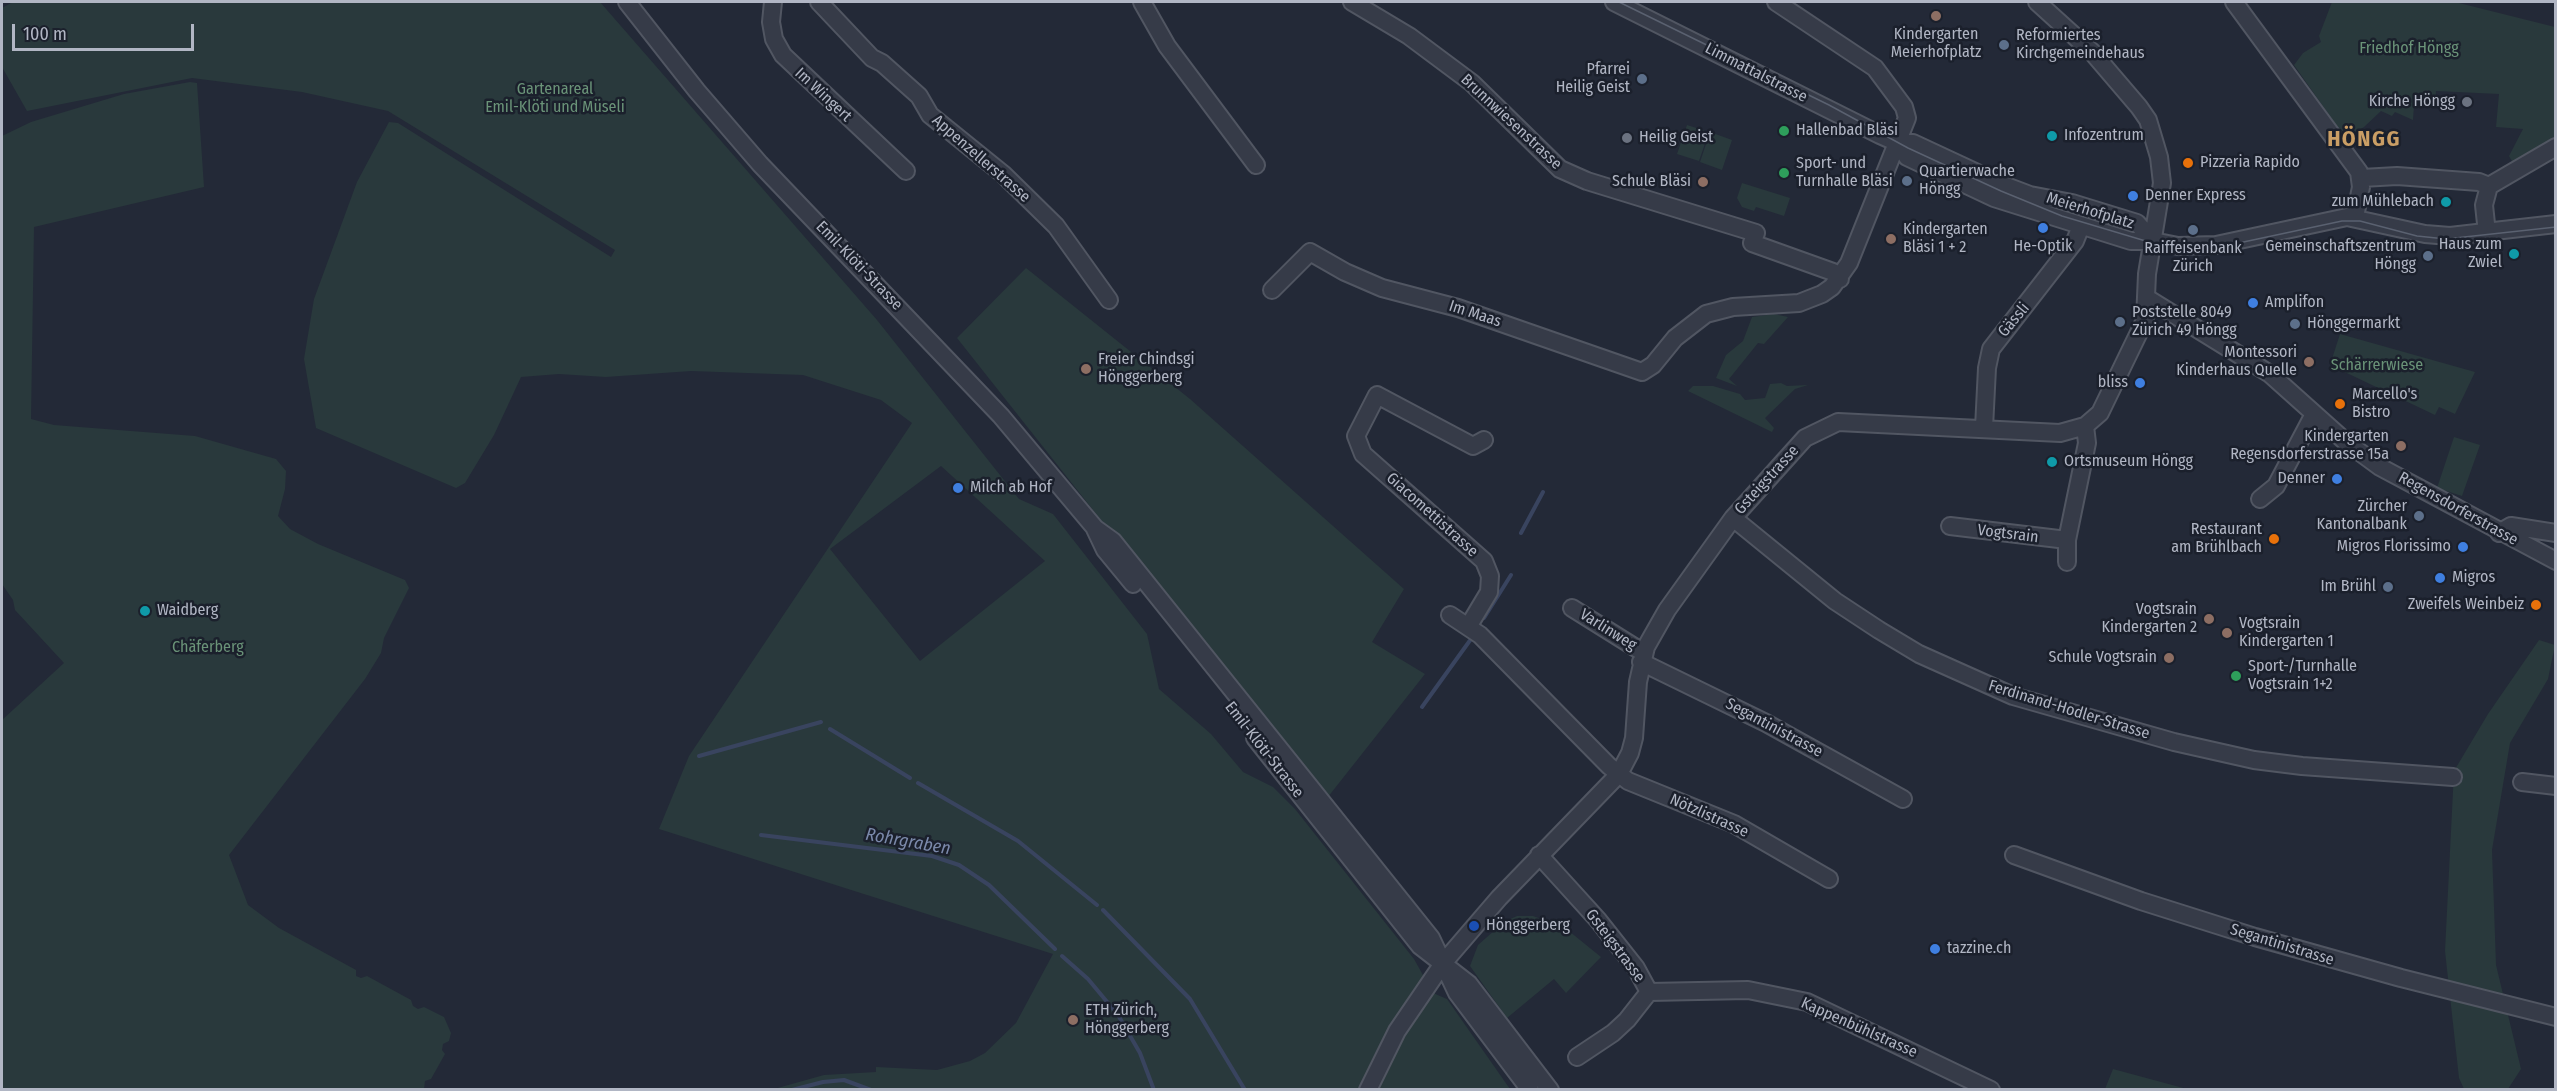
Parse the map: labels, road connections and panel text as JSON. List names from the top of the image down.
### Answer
{
  "streets": {
    "street": [
      "Limmattalstrasse",
      "Im Wingert",
      "Brunnwiesenstrasse",
      "Appenzellerstrasse",
      "Meierhofplatz",
      "Emil-Klöti-Strasse",
      "Im Maas",
      "Gässli",
      "Gsteigstrasse",
      "Regensdorferstrasse",
      "Giacomettistrasse",
      "Vogtsrain",
      "Varlinweg",
      "Ferdinand-Hodler-Strasse",
      "Segantinistrasse",
      "Nötzlistrasse",
      "Kappenbühlstrasse"
    ]
  },
  "crossings": [
    ["Limmattalstrasse", "Meierhofplatz"],
    ["Brunnwiesenstrasse", "Im Maas"],
    ["Meierhofplatz", "Gässli"],
    ["Emil-Klöti-Strasse", "Gsteigstrasse"],
    ["Gässli", "Gsteigstrasse"],
    ["Gsteigstrasse", "Varlinweg"],
    ["Gsteigstrasse", "Ferdinand-Hodler-Strasse"],
    ["Gsteigstrasse", "Segantinistrasse"],
    ["Gsteigstrasse", "Nötzlistrasse"],
    ["Gsteigstrasse", "Kappenbühlstrasse"],
    ["Varlinweg", "Segantinistrasse"]
  ],
  "districts": ["HÖNGG"],
  "water": ["Rohrgraben"],
  "parks": [
    "Friedhof Höngg",
    "Gartenareal Emil-Klöti und Müseli",
    "Schärrerwiese",
    "Chäferberg"
  ],
  "places": [
    "Kindergarten Meierhofplatz",
    "Reformiertes Kirchgemeindehaus",
    "Pfarrei Heilig Geist",
    "Kirche Höngg",
    "Hallenbad Bläsi",
    "Infozentrum",
    "Heilig Geist",
    "Pizzeria Rapido",
    "Sport- und Turnhalle Bläsi",
    "Quartierwache Höngg",
    "Schule Bläsi",
    "Denner Express",
    "zum Mühlebach",
    "He-Optik",
    "Raiffeisenbank Zürich",
    "Kindergarten Bläsi 1 + 2",
    "Haus zum Zwiel",
    "Gemeinschaftszentrum Höngg",
    "Amplifon",
    "Poststelle 8049 Zürich 49 Höngg",
    "Hönggermarkt",
    "Montessori Kinderhaus Quelle",
    "Freier Chindsgi Hönggerberg",
    "bliss",
    "Marcello's Bistro",
    "Kindergarten Regensdorferstrasse 15a",
    "Ortsmuseum Höngg",
    "Denner",
    "Milch ab Hof",
    "Zürcher Kantonalbank",
    "Restaurant am Brühlbach",
    "Migros Florissimo",
    "Migros",
    "Im Brühl",
    "Zweifels Weinbeiz",
    "Waidberg",
    "Vogtsrain Kindergarten 2",
    "Vogtsrain Kindergarten 1",
    "Schule Vogtsrain",
    "Sport-/Turnhalle Vogtsrain 1+2",
    "Hönggerberg",
    "tazzine.ch",
    "ETH Zürich, Hönggerberg"
  ],
  "scale_bar": "100 m"
}
